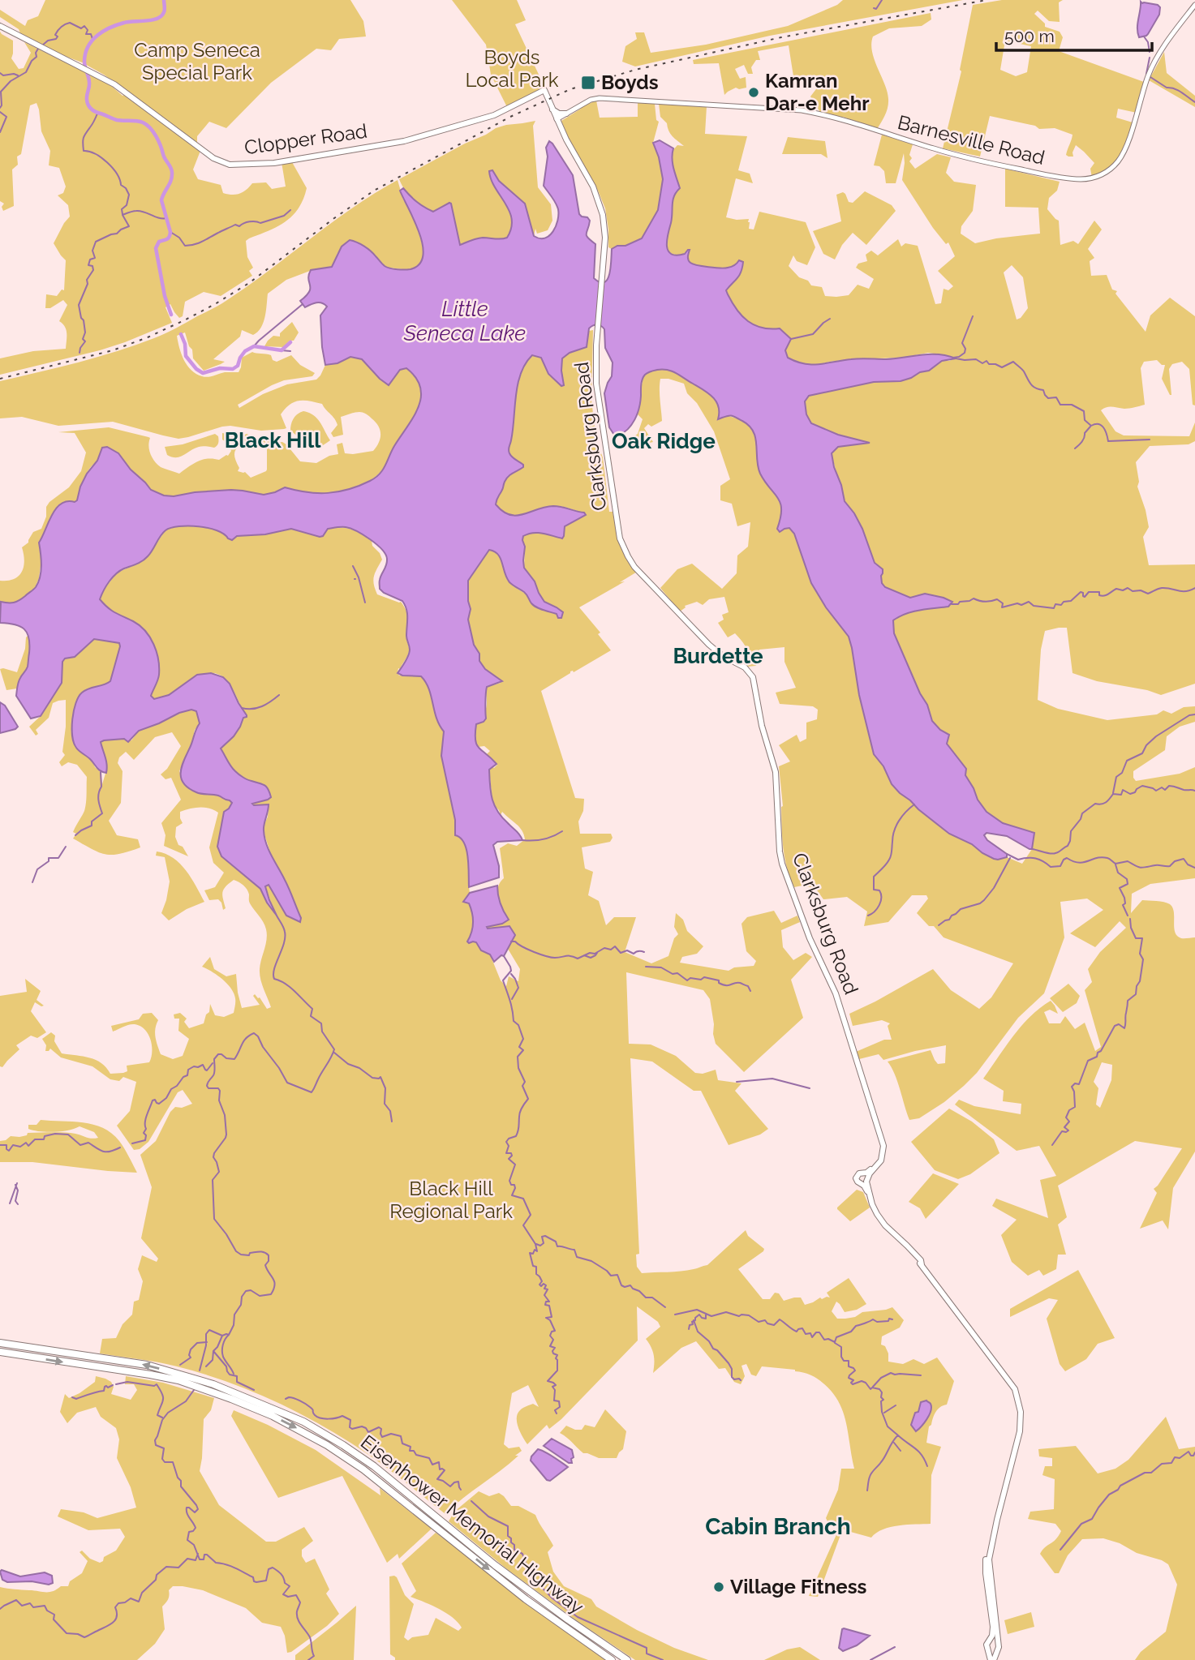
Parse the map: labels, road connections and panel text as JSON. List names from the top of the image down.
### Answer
{
  "streets": {
    "highway": ["Eisenhower Memorial Highway"],
    "main road": ["Clopper Road", "Barnesville Road", "Clarksburg Road"]
  },
  "crossings": [
    ["Clopper Road", "Clarksburg Road"],
    ["Barnesville Road", "Clarksburg Road"]
  ],
  "districts": [
    "Black Hill",
    "Oak Ridge",
    "Burdette",
    "Cabin Branch"
  ],
  "water": ["Little Seneca Lake"],
  "parks": ["Camp Seneca Special Park", "Boyds Local Park", "Black Hill Regional Park"],
  "places": {
    "transit": ["Boyds"],
    "other": ["Kamran Dar-e Mehr", "Village Fitness"]
  },
  "scale_bar": "500 m"
}
